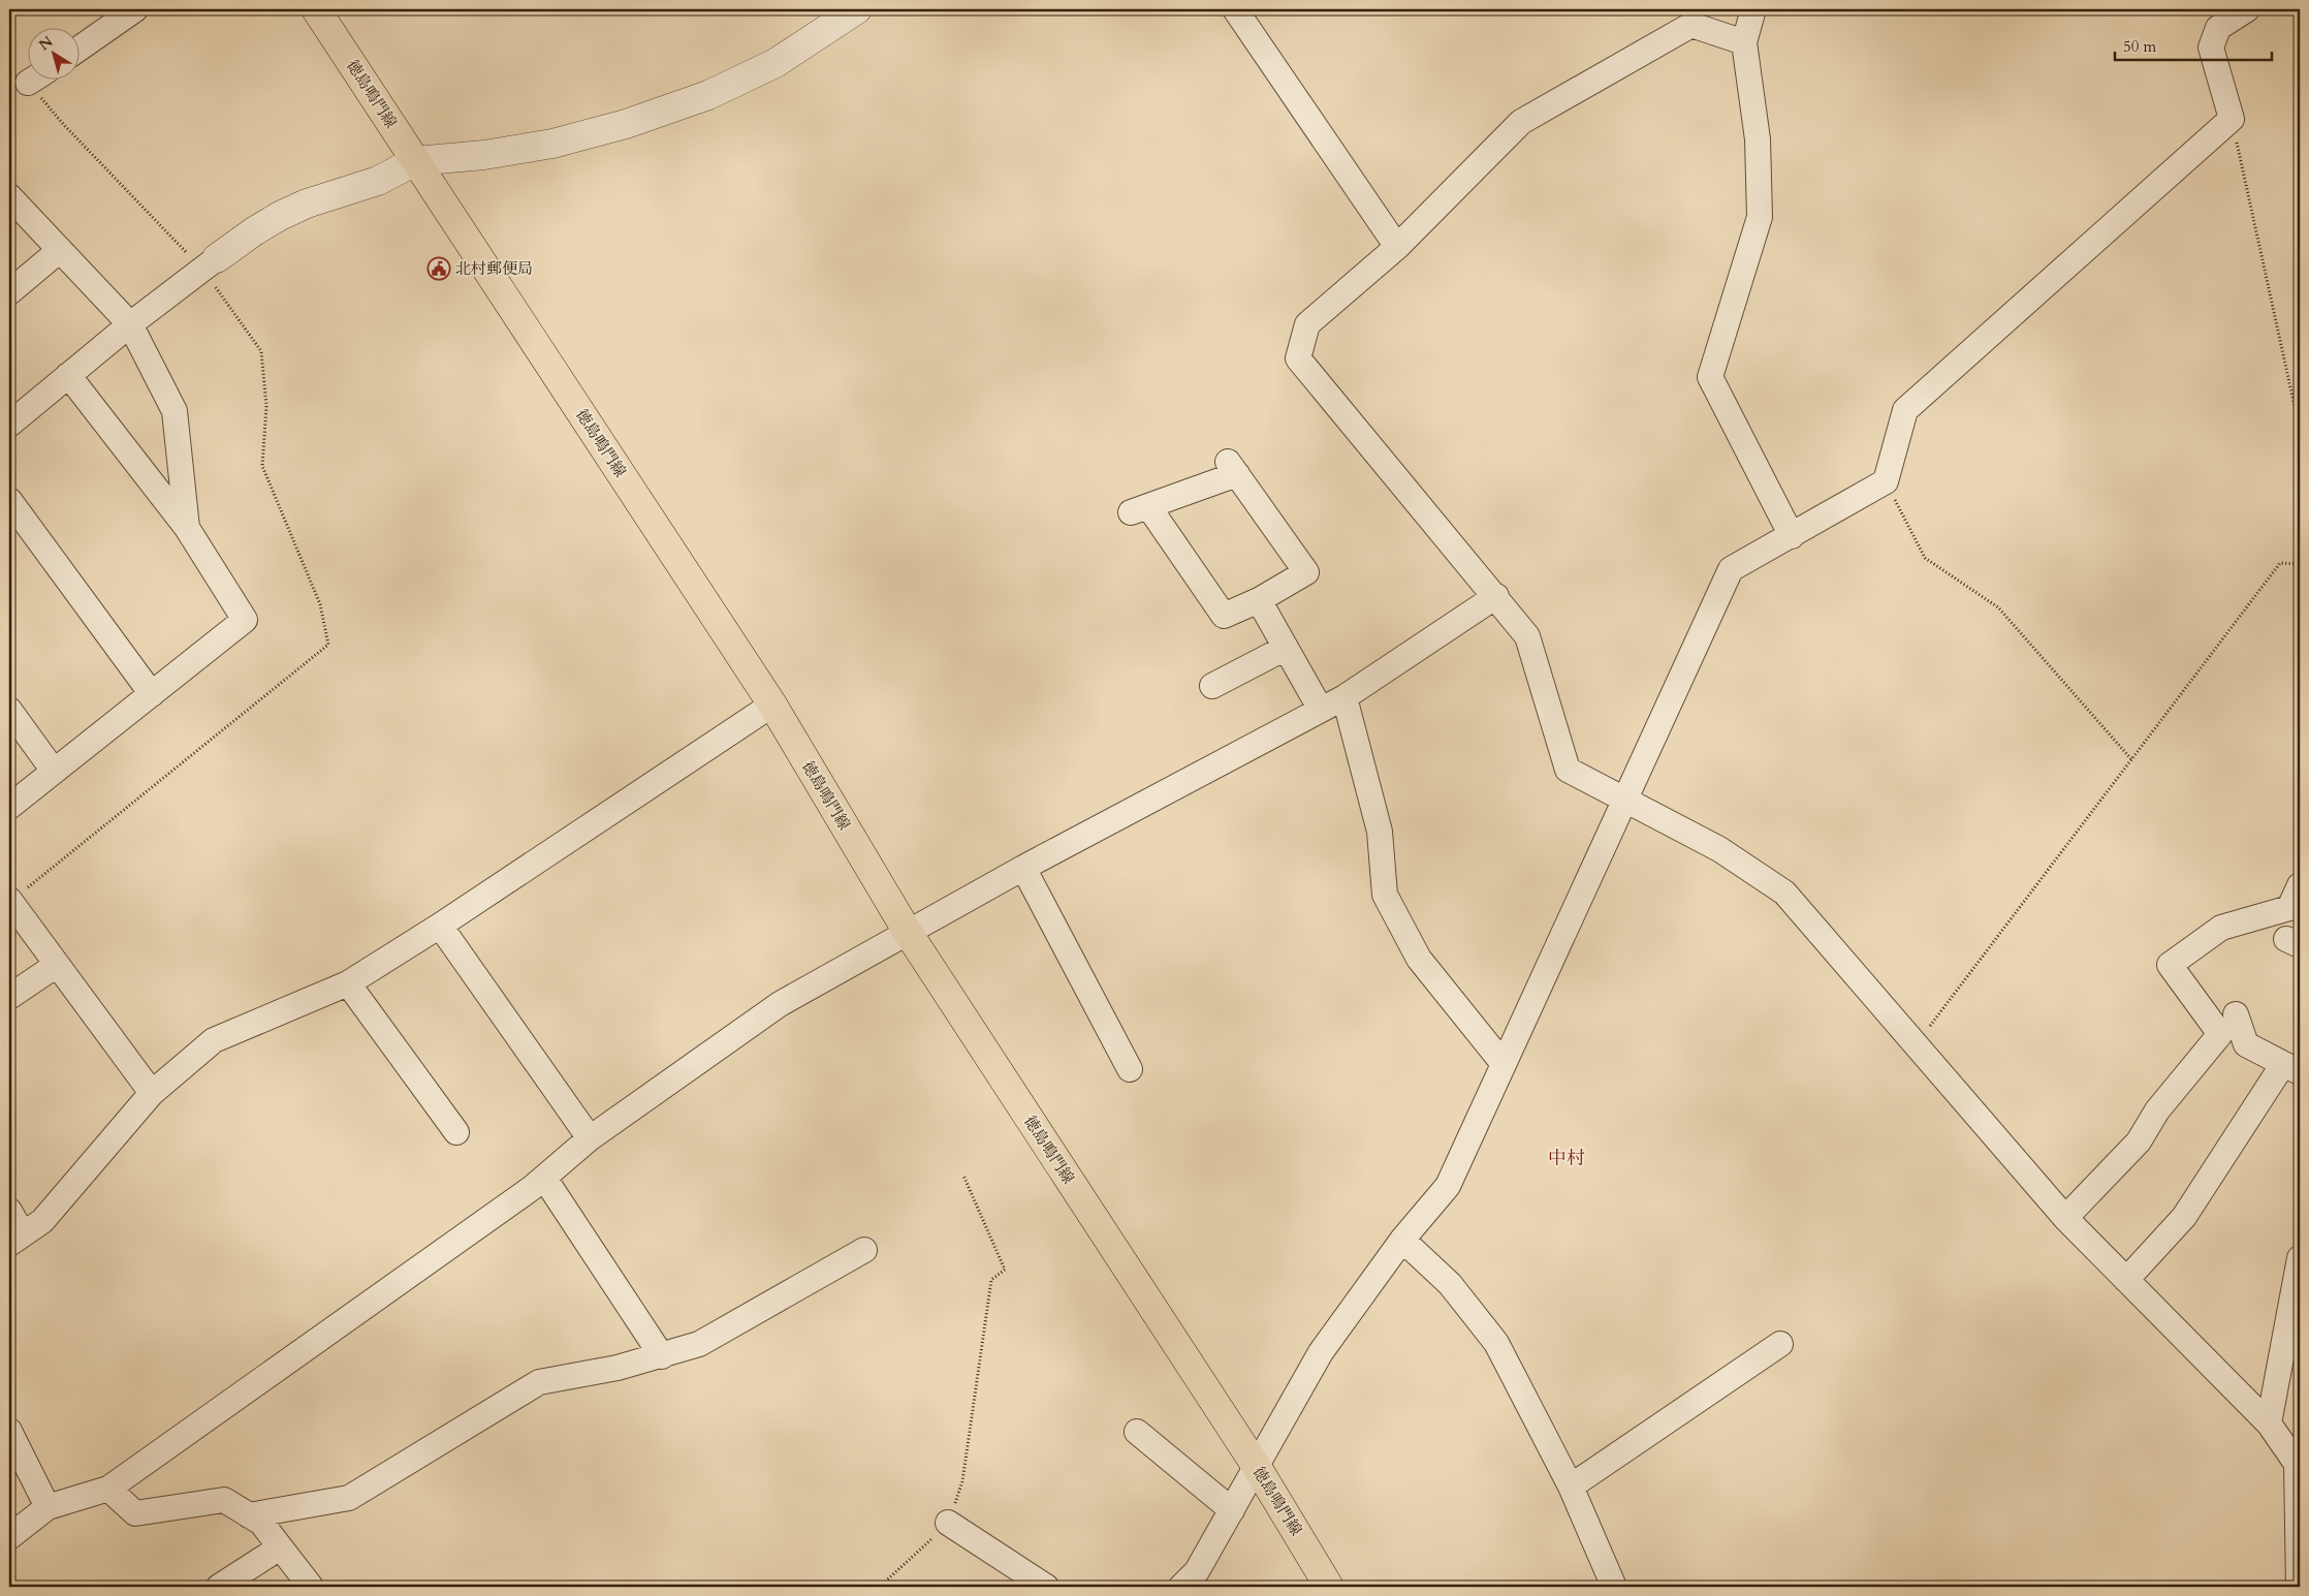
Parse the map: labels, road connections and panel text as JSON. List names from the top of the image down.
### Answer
{
  "streets": {
    "main road": ["徳島鳴門線"]
  },
  "districts": ["中村"],
  "places": {
    "public building": ["北村郵便局"]
  },
  "scale_bar": "50 m",
  "north": "top left"
}
